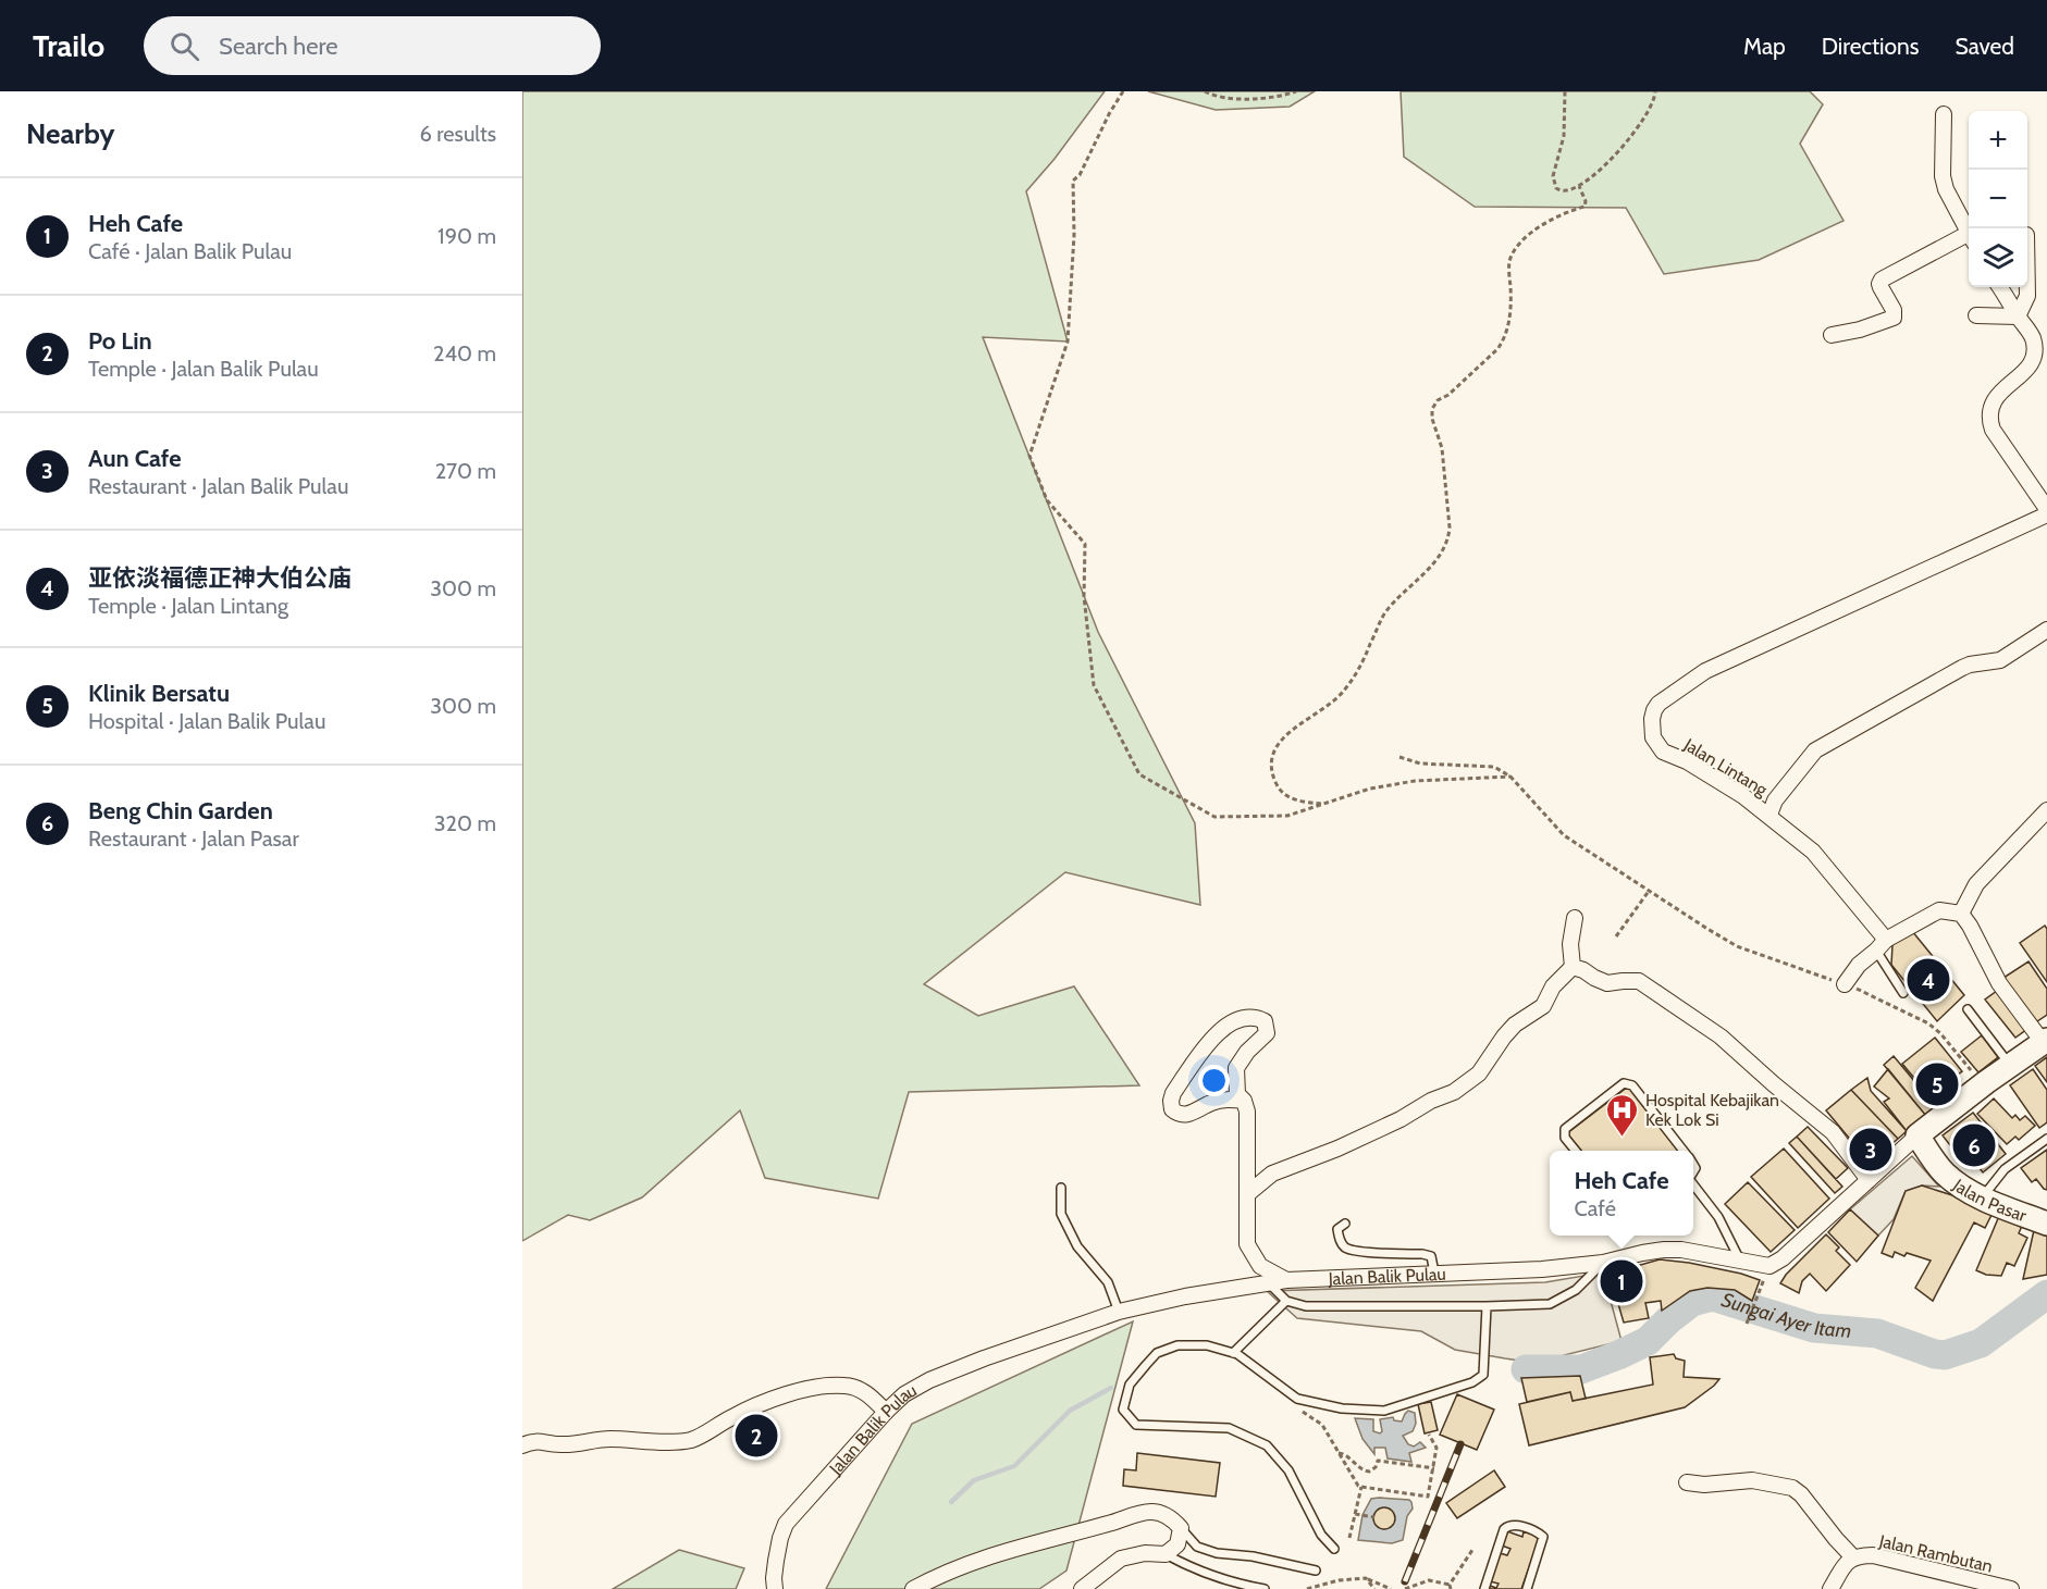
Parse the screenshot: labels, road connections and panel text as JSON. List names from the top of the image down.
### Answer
{
  "streets": {
    "main road": ["Jalan Pasar"],
    "street": ["Jalan Lintang", "Jalan Balik Pulau", "Jalan Rambutan"]
  },
  "water": ["Sungai Ayer Itam"],
  "places": {
    "hospital": ["Hospital Kebajikan Kek Lok Si"]
  },
  "page": {
    "header": "Trailo",
    "search": "Search here",
    "nav": ["Map", "Directions", "Saved"],
    "heading": ["Nearby", "6 results"],
    "map_buttons": ["+", "−"],
    "list": [
      {
        "mark": "1",
        "name": "Heh Cafe",
        "note": "Café · Jalan Balik Pulau",
        "value": "190 m"
      },
      {
        "mark": "2",
        "name": "Po Lin",
        "note": "Temple · Jalan Balik Pulau",
        "value": "240 m"
      },
      {
        "mark": "3",
        "name": "Aun Cafe",
        "note": "Restaurant · Jalan Balik Pulau",
        "value": "270 m"
      },
      {
        "mark": "4",
        "name": "亚依淡福德正神大伯公庙",
        "note": "Temple · Jalan Lintang",
        "value": "300 m"
      },
      {
        "mark": "5",
        "name": "Klinik Bersatu",
        "note": "Hospital · Jalan Balik Pulau",
        "value": "300 m"
      },
      {
        "mark": "6",
        "name": "Beng Chin Garden",
        "note": "Restaurant · Jalan Pasar",
        "value": "320 m"
      }
    ],
    "pins": [
      "4",
      "5",
      "6",
      "3",
      "1",
      "2"
    ],
    "popup": ["Heh Cafe", "Café"]
  }
}
